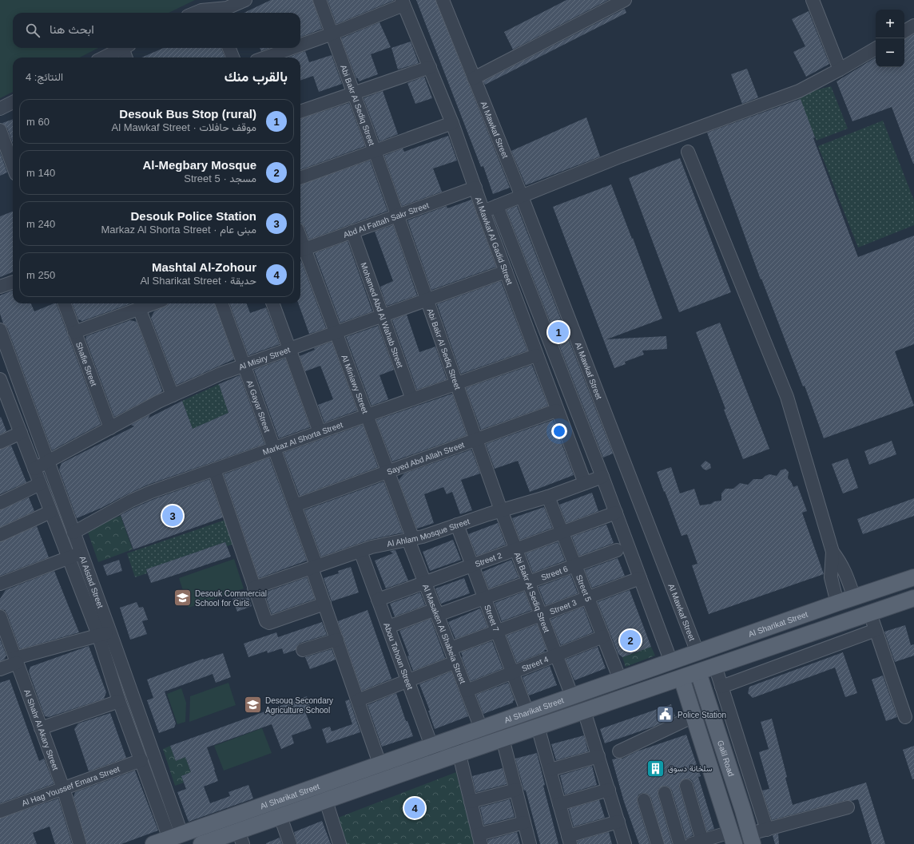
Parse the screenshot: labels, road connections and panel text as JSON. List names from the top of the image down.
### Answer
{
  "streets": {
    "main road": ["Al Sharikat Street", "Galil Road"],
    "street": [
      "Abi Bakr Al Sediq Street",
      "Al Mawkaf Street",
      "Abd Al Fattah Sakr Street",
      "Al Mawkaf Al Gadid Street",
      "Mohamed Abd Al Wahab Street",
      "Al Misiry Street",
      "Shafie Street",
      "Al Miniawy Street",
      "Al Gayar Street",
      "Markaz Al Shorta Street",
      "Sayed Abd Allah Street",
      "Al Ahlam Mosque Street",
      "Street 2",
      "Street 6",
      "Al Aistad Street",
      "Street 5",
      "Street 3",
      "Street 7",
      "Al Masaken Al Shabeia Street",
      "Abou Tahoun Street",
      "Street 4",
      "Al Shahr Al Akary Street",
      "Al Hag Youssef Emara Street"
    ]
  },
  "crossings": [
    ["Abi Bakr Al Sediq Street", "Abd Al Fattah Sakr Street"],
    ["Abi Bakr Al Sediq Street", "Al Misiry Street"],
    ["Abi Bakr Al Sediq Street", "Markaz Al Shorta Street"],
    ["Abi Bakr Al Sediq Street", "Sayed Abd Allah Street"],
    ["Abi Bakr Al Sediq Street", "Al Ahlam Mosque Street"],
    ["Abi Bakr Al Sediq Street", "Street 2"],
    ["Abi Bakr Al Sediq Street", "Street 6"],
    ["Abi Bakr Al Sediq Street", "Street 3"],
    ["Abi Bakr Al Sediq Street", "Al Sharikat Street"],
    ["Abi Bakr Al Sediq Street", "Street 4"],
    ["Al Mawkaf Street", "Al Sharikat Street"],
    ["Abd Al Fattah Sakr Street", "Al Mawkaf Al Gadid Street"],
    ["Abd Al Fattah Sakr Street", "Mohamed Abd Al Wahab Street"],
    ["Abd Al Fattah Sakr Street", "Al Miniawy Street"],
    ["Al Mawkaf Al Gadid Street", "Al Misiry Street"],
    ["Al Mawkaf Al Gadid Street", "Markaz Al Shorta Street"],
    ["Al Mawkaf Al Gadid Street", "Sayed Abd Allah Street"],
    ["Al Mawkaf Al Gadid Street", "Al Ahlam Mosque Street"],
    ["Mohamed Abd Al Wahab Street", "Al Misiry Street"],
    ["Mohamed Abd Al Wahab Street", "Markaz Al Shorta Street"],
    ["Al Misiry Street", "Shafie Street"],
    ["Al Misiry Street", "Al Miniawy Street"],
    ["Al Misiry Street", "Al Gayar Street"],
    ["Al Misiry Street", "Al Aistad Street"],
    ["Al Miniawy Street", "Markaz Al Shorta Street"],
    ["Al Miniawy Street", "Sayed Abd Allah Street"],
    ["Al Miniawy Street", "Al Ahlam Mosque Street"],
    ["Al Miniawy Street", "Al Masaken Al Shabeia Street"],
    ["Al Gayar Street", "Markaz Al Shorta Street"],
    ["Al Gayar Street", "Sayed Abd Allah Street"],
    ["Al Gayar Street", "Al Ahlam Mosque Street"],
    ["Al Gayar Street", "Al Sharikat Street"],
    ["Markaz Al Shorta Street", "Al Aistad Street"],
    ["Al Ahlam Mosque Street", "Street 5"],
    ["Al Ahlam Mosque Street", "Street 7"],
    ["Al Ahlam Mosque Street", "Al Masaken Al Shabeia Street"],
    ["Al Ahlam Mosque Street", "Abou Tahoun Street"],
    ["Street 2", "Street 5"],
    ["Street 2", "Street 7"],
    ["Street 2", "Al Masaken Al Shabeia Street"],
    ["Street 2", "Abou Tahoun Street"],
    ["Street 6", "Street 5"],
    ["Street 6", "Street 7"],
    ["Street 6", "Al Masaken Al Shabeia Street"],
    ["Street 6", "Abou Tahoun Street"],
    ["Al Aistad Street", "Al Sharikat Street"],
    ["Al Aistad Street", "Al Hag Youssef Emara Street"],
    ["Street 5", "Street 3"],
    ["Street 5", "Al Sharikat Street"],
    ["Street 5", "Street 4"],
    ["Street 3", "Street 7"],
    ["Street 3", "Al Masaken Al Shabeia Street"],
    ["Street 7", "Al Sharikat Street"],
    ["Street 7", "Street 4"],
    ["Al Sharikat Street", "Al Masaken Al Shabeia Street"],
    ["Al Sharikat Street", "Abou Tahoun Street"],
    ["Al Sharikat Street", "Galil Road"],
    ["Al Masaken Al Shabeia Street", "Street 4"],
    ["Al Shahr Al Akary Street", "Al Hag Youssef Emara Street"]
  ],
  "places": {
    "school or university": ["Desouk Commercial School for Girls", "Desouq Secondary Agriculture School"],
    "public building": ["Police Station"],
    "building": ["سلخانة دسوق"]
  },
  "page": {
    "map_buttons": ["+", "−"],
    "search": "ابحث هنا",
    "heading": ["بالقرب منك", "النتائج: 4"],
    "list": [
      {
        "mark": "1",
        "name": "Desouk Bus Stop (rural)",
        "note": "موقف حافلات · Al Mawkaf Street",
        "value": "60 m"
      },
      {
        "mark": "2",
        "name": "Al-Megbary Mosque",
        "note": "مسجد · Street 5",
        "value": "140 m"
      },
      {
        "mark": "3",
        "name": "Desouk Police Station",
        "note": "مبنى عام · Markaz Al Shorta Street",
        "value": "240 m"
      },
      {
        "mark": "4",
        "name": "Mashtal Al-Zohour",
        "note": "حديقة · Al Sharikat Street",
        "value": "250 m"
      }
    ],
    "pins": [
      "1",
      "3",
      "2",
      "4"
    ]
  }
}
